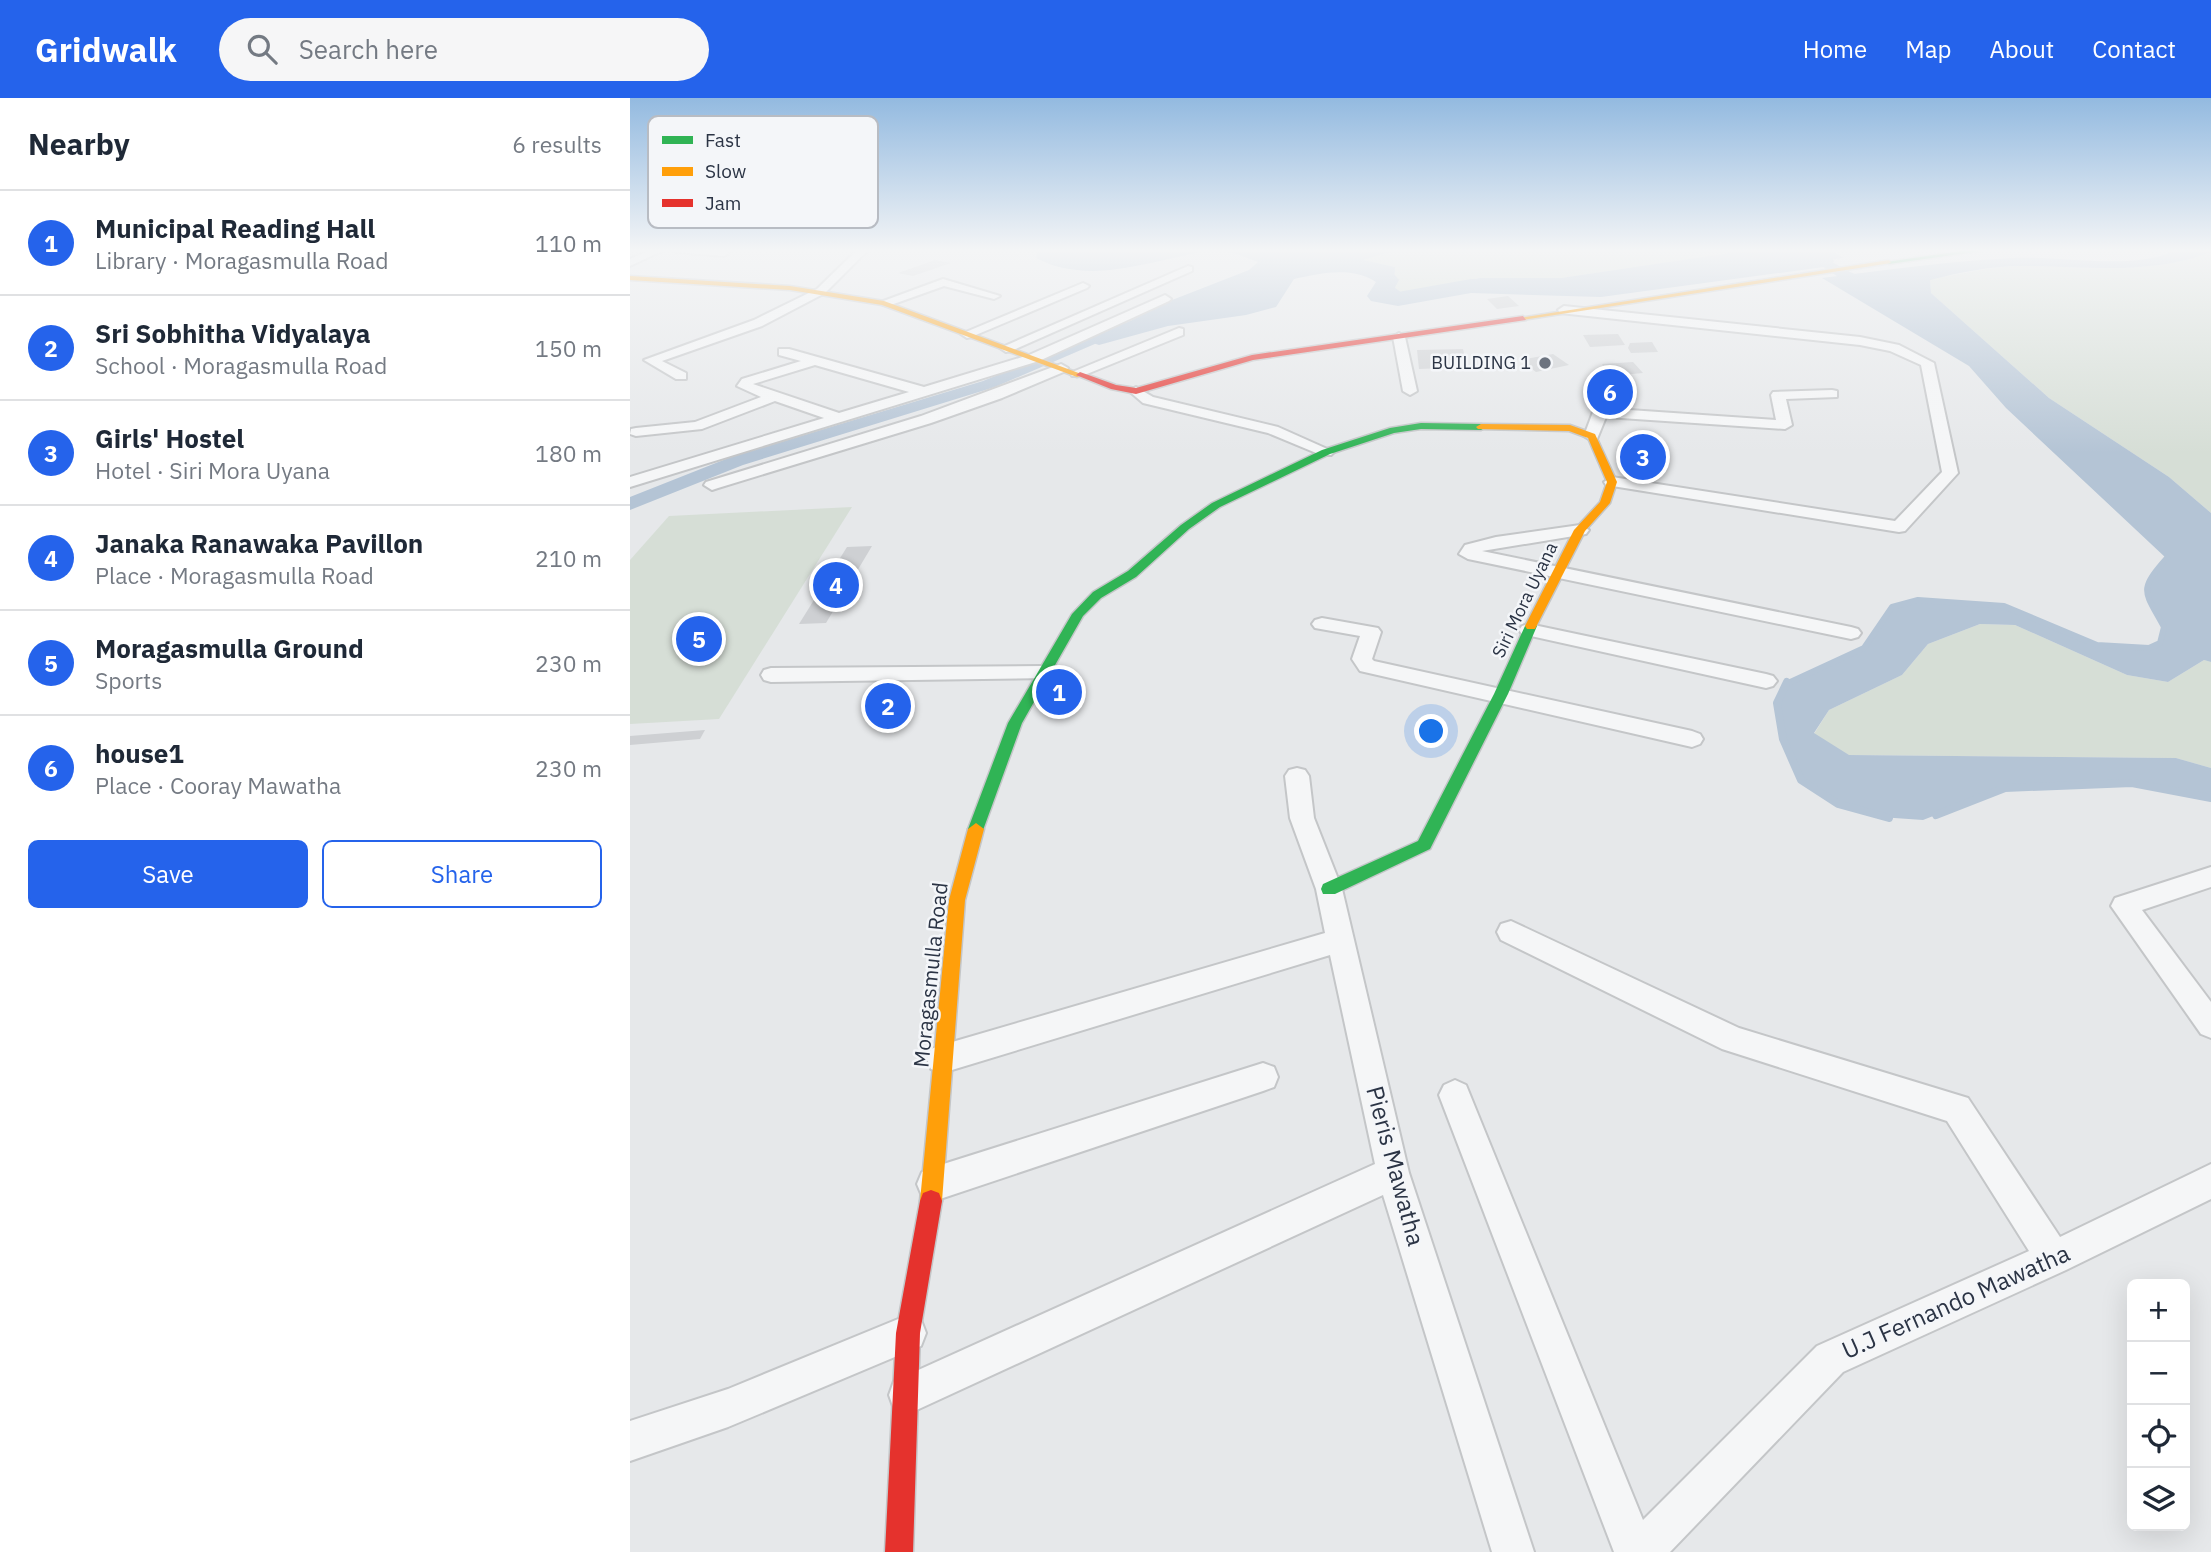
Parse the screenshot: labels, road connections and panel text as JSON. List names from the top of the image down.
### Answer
{
  "streets": {
    "main road": ["Siri Mora Uyana", "Moragasmulla Road"],
    "street": ["Pieris Mawatha", "U.J Fernando Mawatha"]
  },
  "crossings": [
    ["Siri Mora Uyana", "Pieris Mawatha"]
  ],
  "places": ["BUILDING 1"],
  "legend": ["Fast", "Slow", "Jam"],
  "page": {
    "header": "Gridwalk",
    "search": "Search here",
    "nav": [
      "Home",
      "Map",
      "About",
      "Contact"
    ],
    "heading": ["Nearby", "6 results"],
    "list": [
      {
        "mark": "1",
        "name": "Municipal Reading Hall",
        "note": "Library · Moragasmulla Road",
        "value": "110 m"
      },
      {
        "mark": "2",
        "name": "Sri Sobhitha Vidyalaya",
        "note": "School · Moragasmulla Road",
        "value": "150 m"
      },
      {
        "mark": "3",
        "name": "Girls' Hostel",
        "note": "Hotel · Siri Mora Uyana",
        "value": "180 m"
      },
      {
        "mark": "4",
        "name": "Janaka Ranawaka Pavillon",
        "note": "Place · Moragasmulla Road",
        "value": "210 m"
      },
      {
        "mark": "5",
        "name": "Moragasmulla Ground",
        "note": "Sports",
        "value": "230 m"
      },
      {
        "mark": "6",
        "name": "house1",
        "note": "Place · Cooray Mawatha",
        "value": "230 m"
      }
    ],
    "pins": [
      "6",
      "3",
      "4",
      "5",
      "1",
      "2"
    ],
    "buttons": ["Save", "Share"],
    "map_buttons": ["+", "−"]
  }
}
